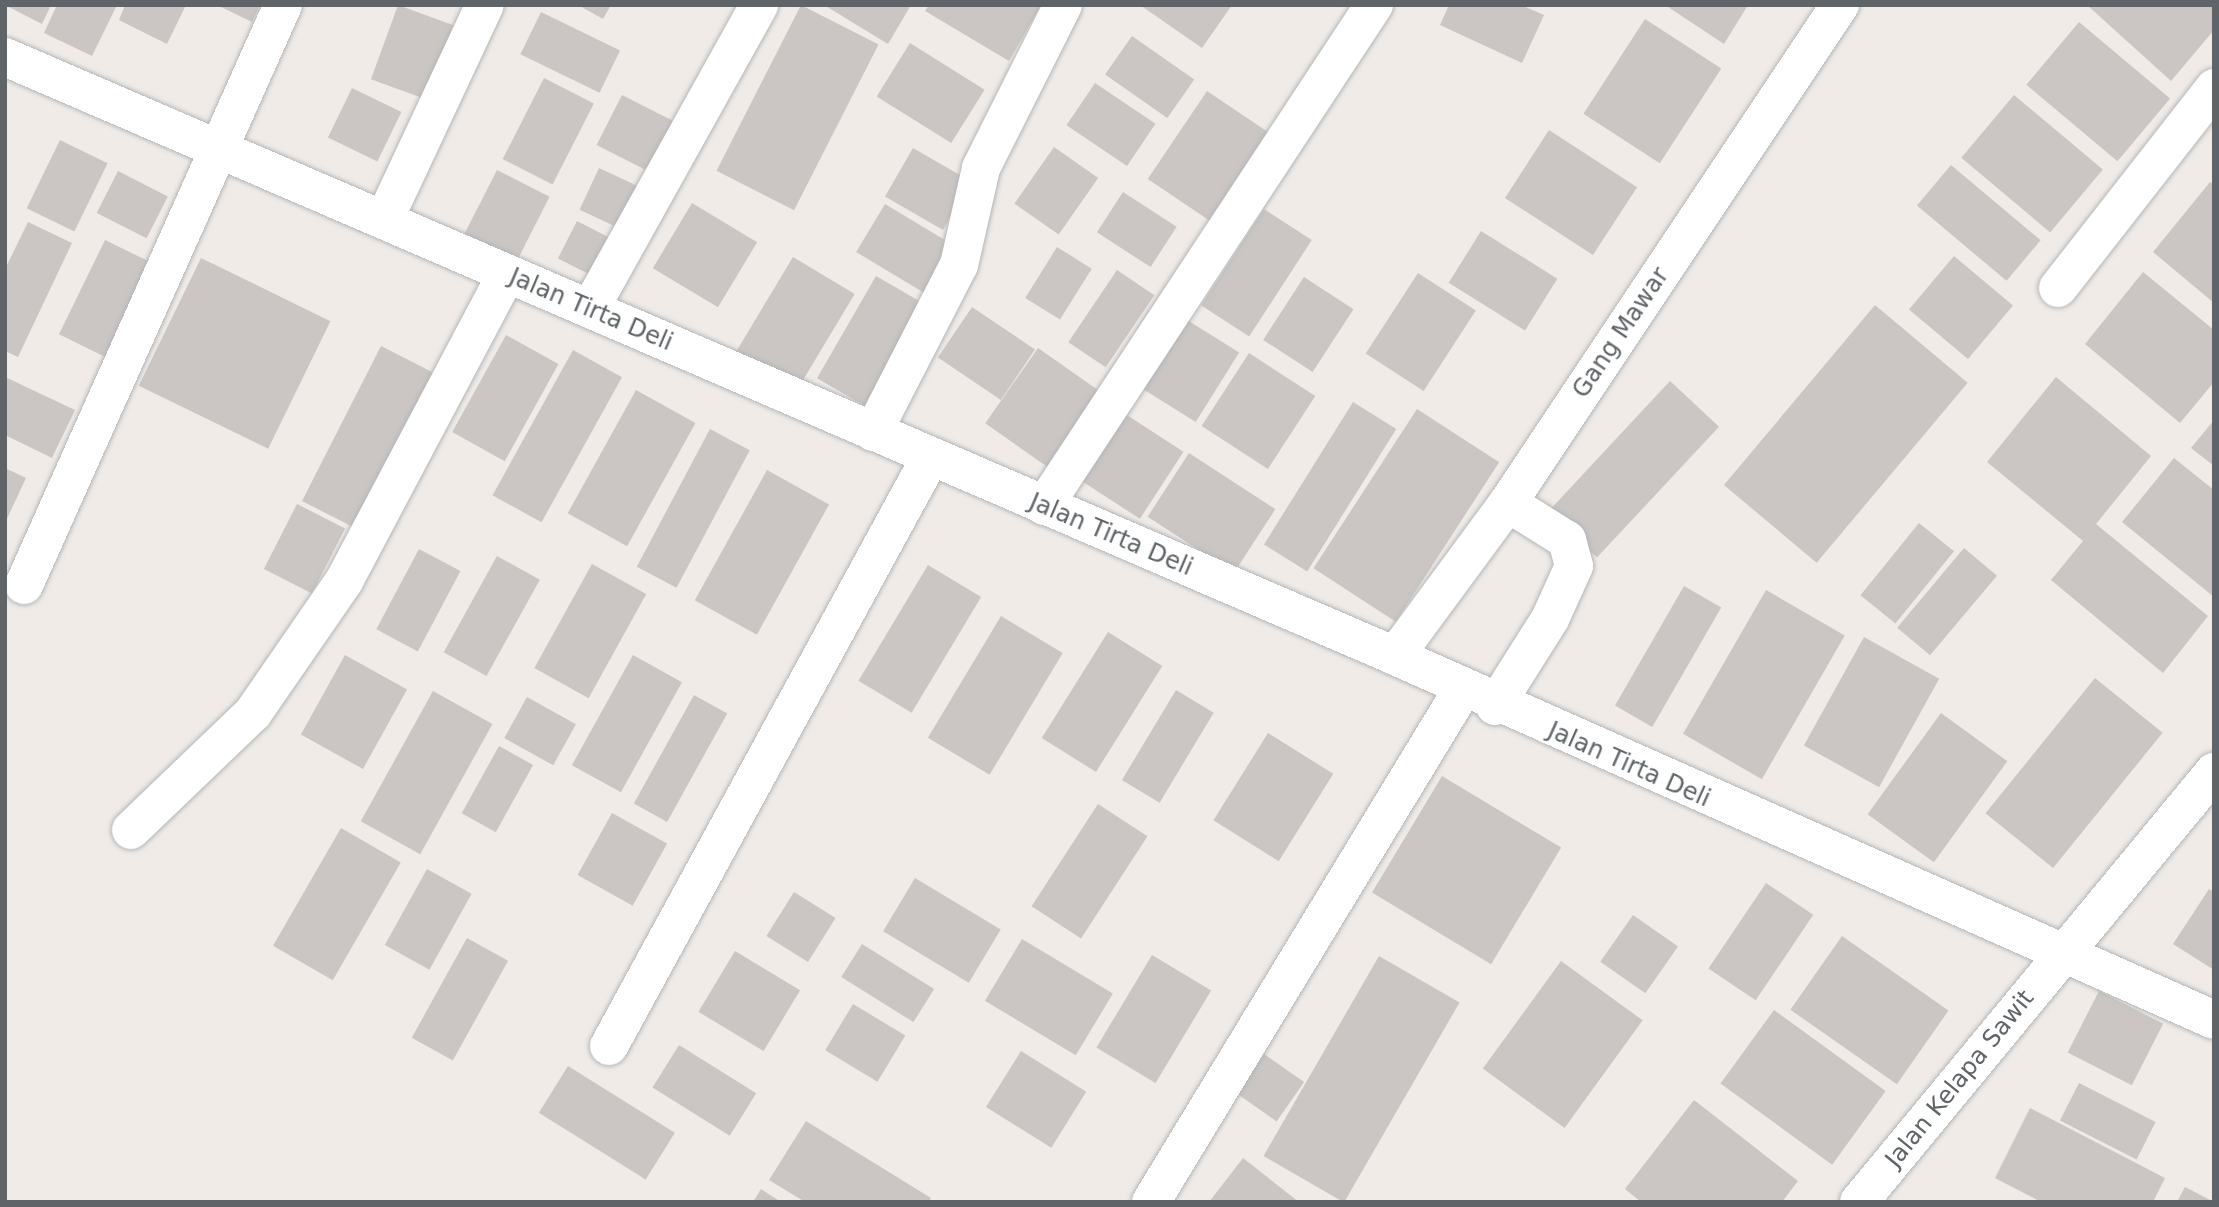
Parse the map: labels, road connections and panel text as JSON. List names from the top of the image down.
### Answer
{
  "streets": {
    "street": ["Jalan Tirta Deli", "Gang Mawar", "Jalan Kelapa Sawit"]
  },
  "crossings": [
    ["Jalan Tirta Deli", "Gang Mawar"],
    ["Jalan Tirta Deli", "Jalan Kelapa Sawit"]
  ]
}
